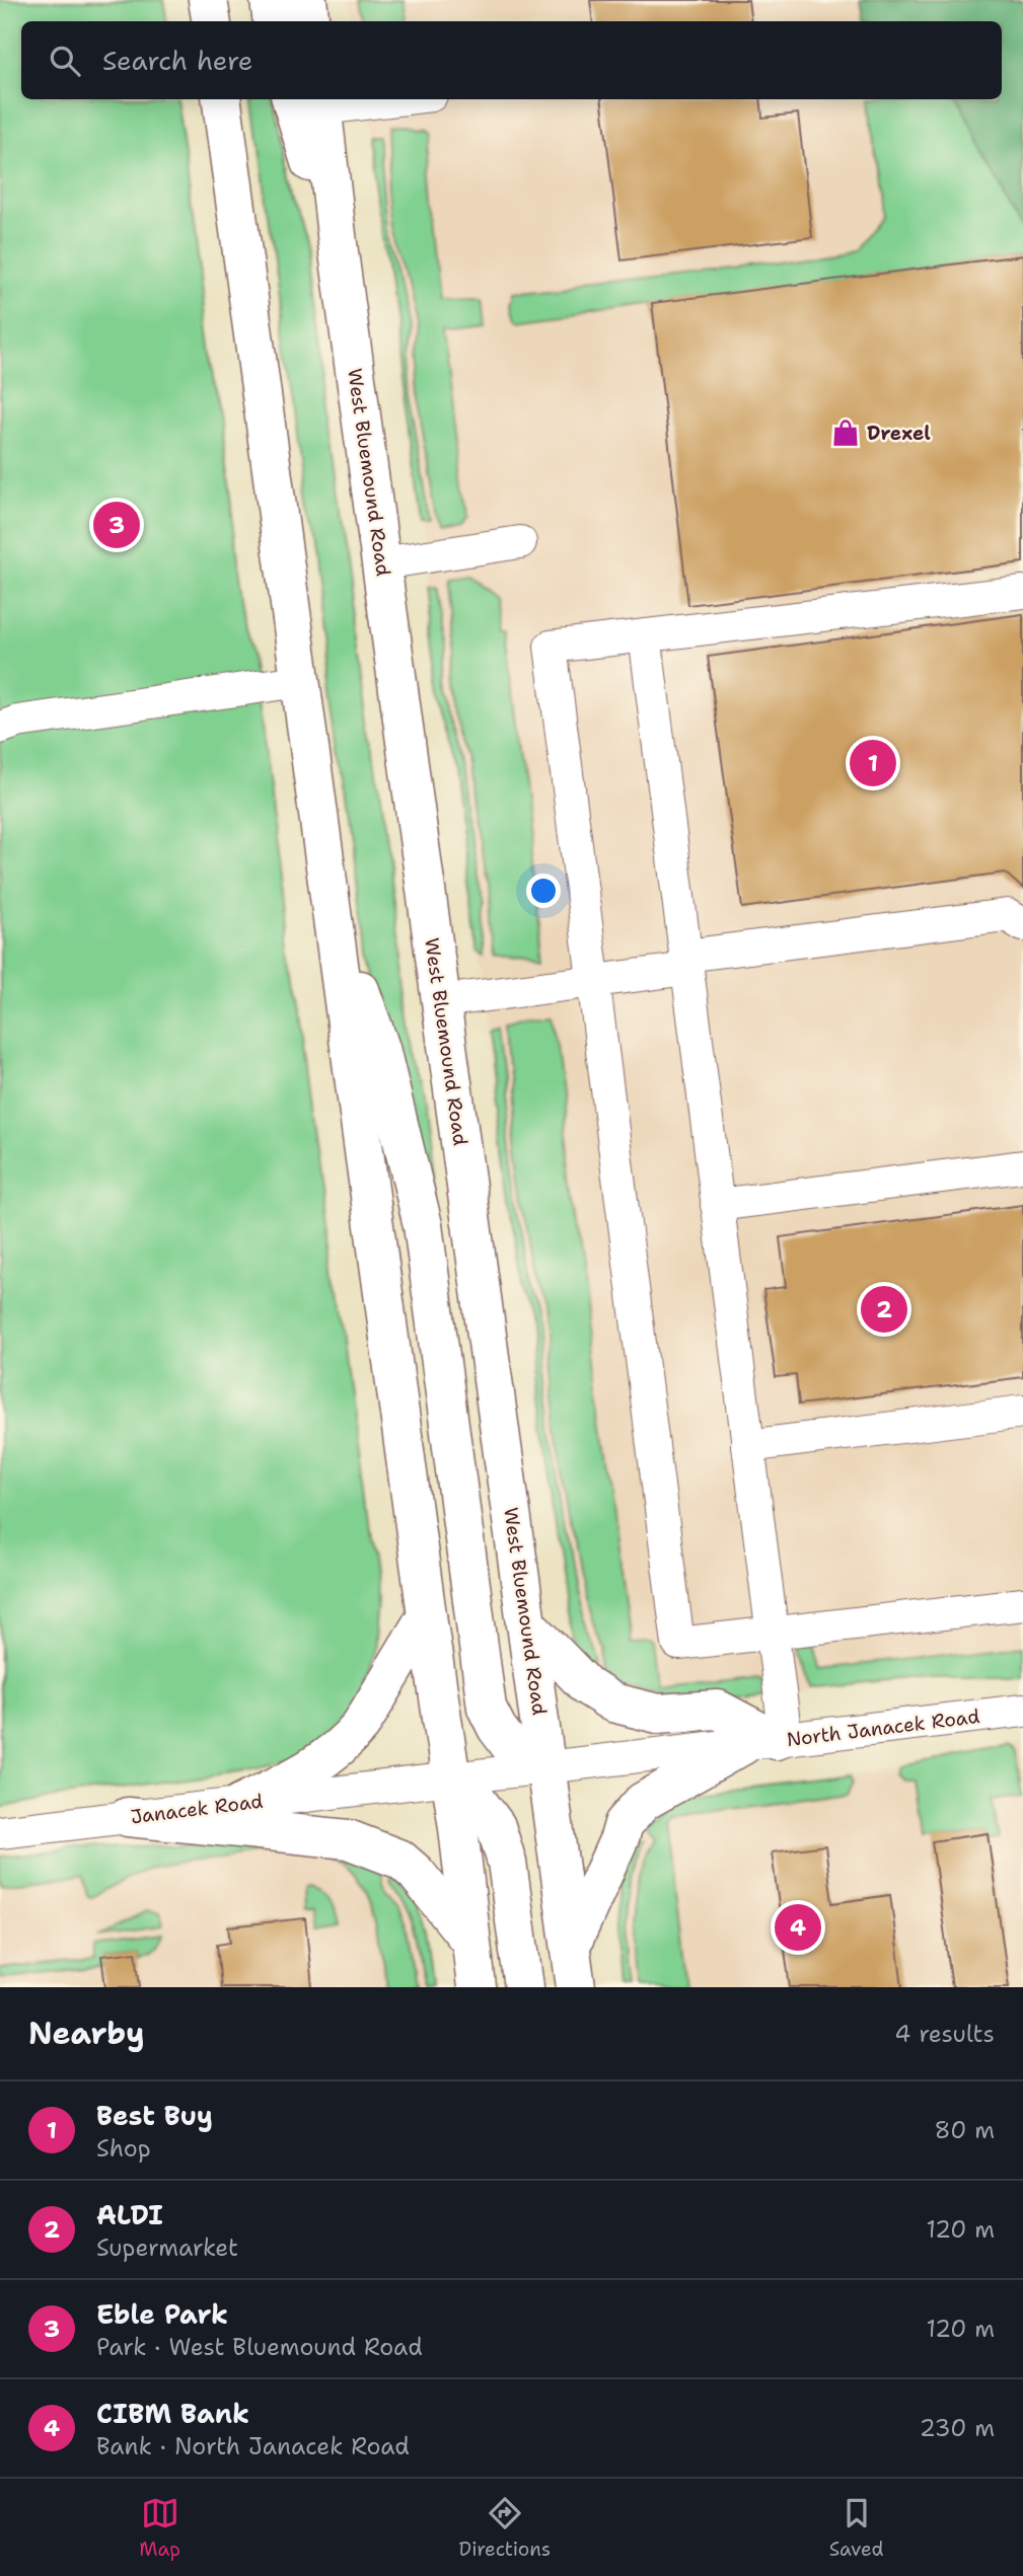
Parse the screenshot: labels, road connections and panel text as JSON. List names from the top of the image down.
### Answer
{
  "streets": {
    "main road": ["West Bluemound Road"],
    "street": ["North Janacek Road", "Janacek Road"]
  },
  "places": {
    "shop": ["Drexel"]
  },
  "page": {
    "search": "Search here",
    "pins": [
      "3",
      "1",
      "2",
      "4"
    ],
    "heading": ["Nearby", "4 results"],
    "list": [
      {
        "mark": "1",
        "name": "Best Buy",
        "note": "Shop",
        "value": "80 m"
      },
      {
        "mark": "2",
        "name": "ALDI",
        "note": "Supermarket",
        "value": "120 m"
      },
      {
        "mark": "3",
        "name": "Eble Park",
        "note": "Park · West Bluemound Road",
        "value": "120 m"
      },
      {
        "mark": "4",
        "name": "CIBM Bank",
        "note": "Bank · North Janacek Road",
        "value": "230 m"
      }
    ],
    "nav": ["Map", "Directions", "Saved"]
  }
}
